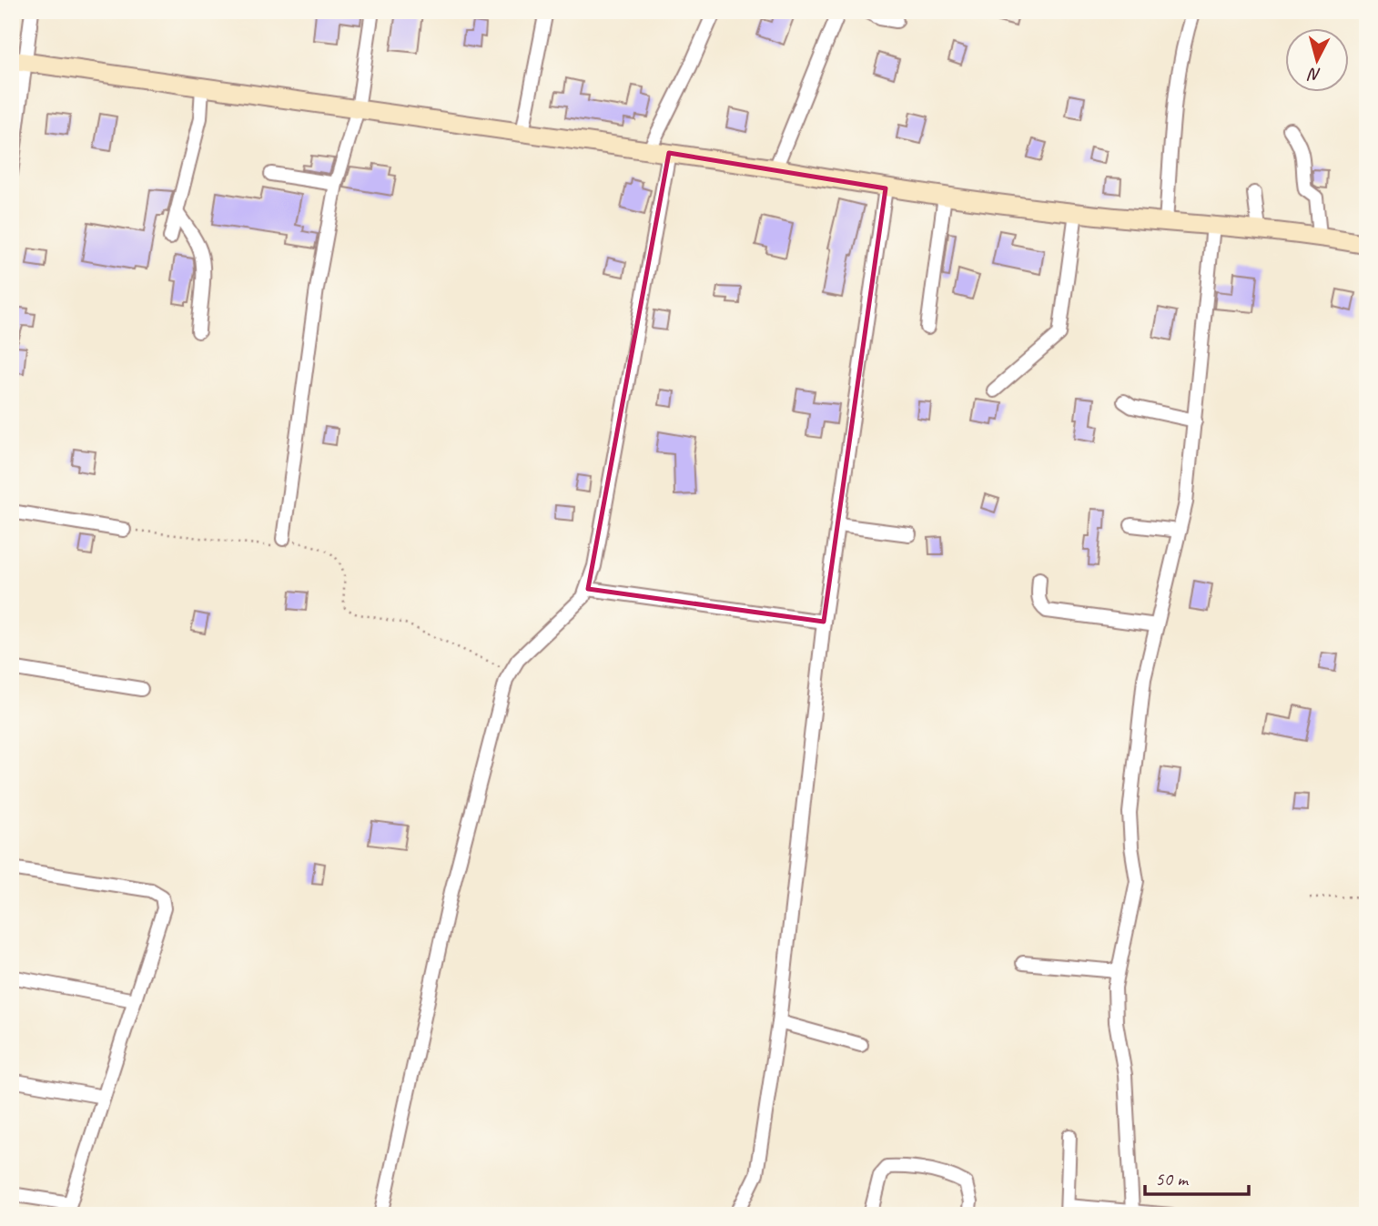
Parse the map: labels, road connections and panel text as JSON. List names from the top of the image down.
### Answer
{
  "scale_bar": "50 m",
  "north": "bottom"
}
